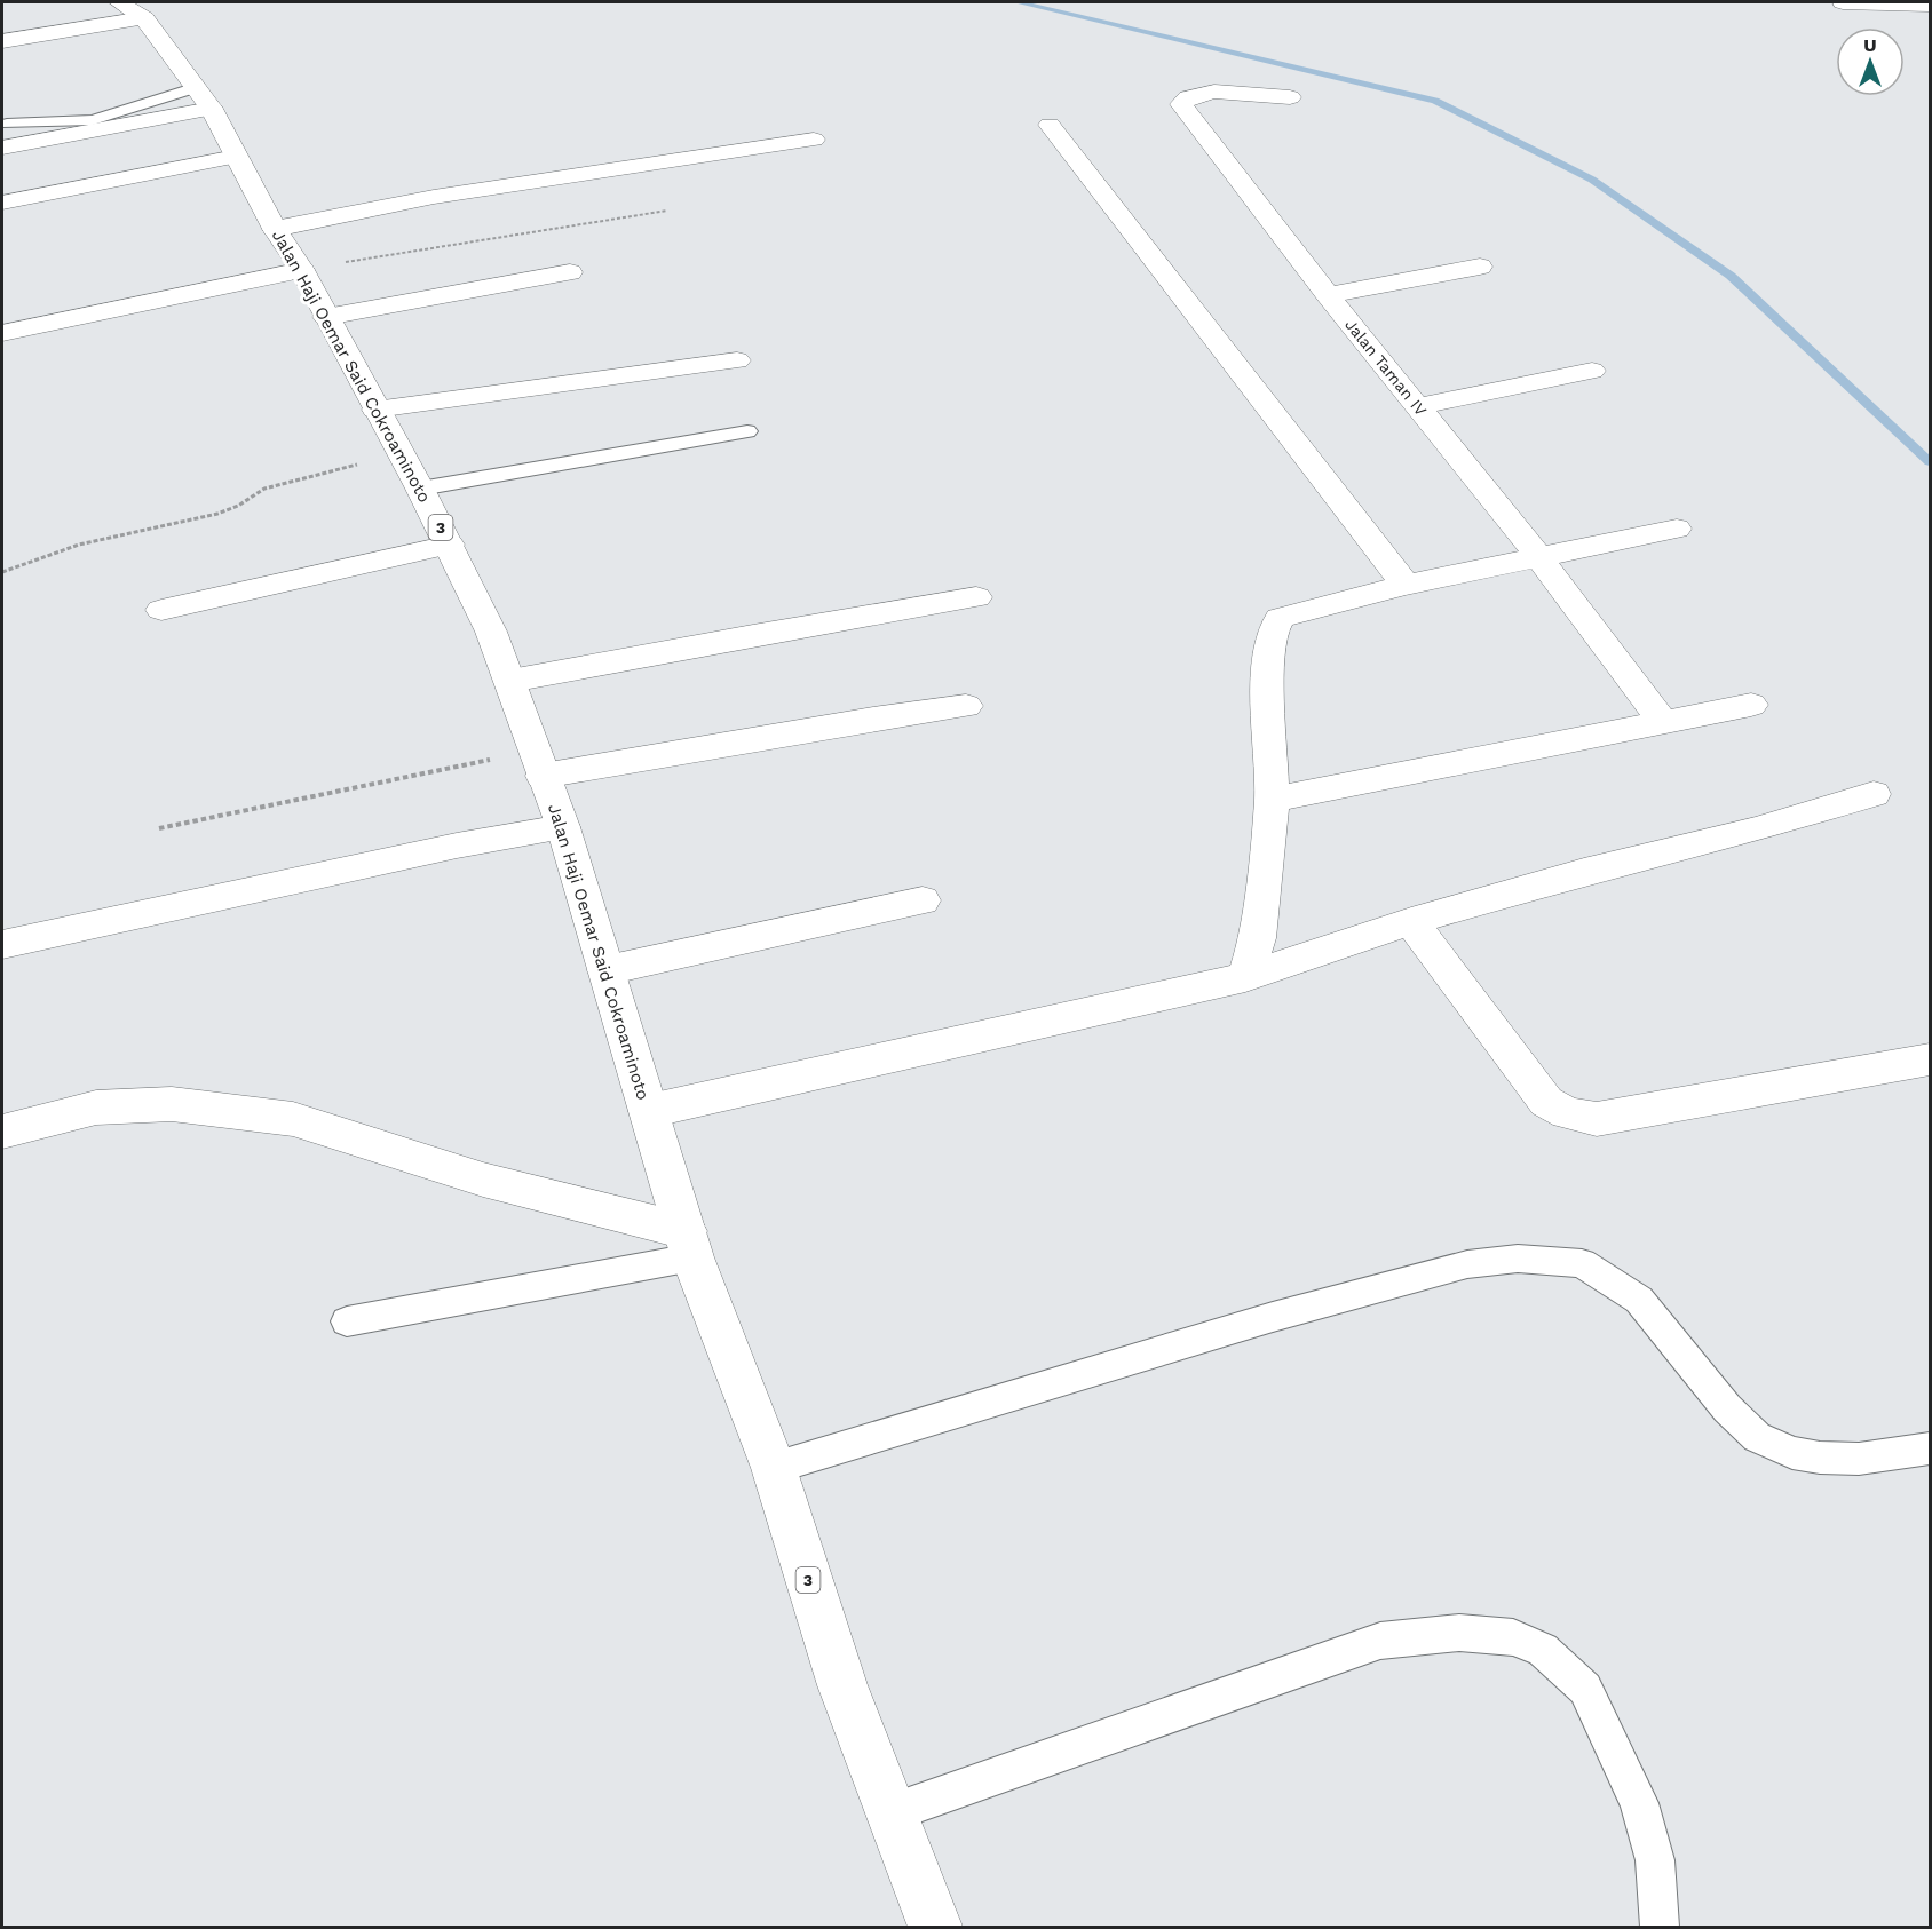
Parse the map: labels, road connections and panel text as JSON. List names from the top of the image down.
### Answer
{
  "streets": {
    "main road": ["Jalan Haji Oemar Said Cokroaminoto", "Jalan Taman IV", "3"]
  },
  "north": "top"
}
